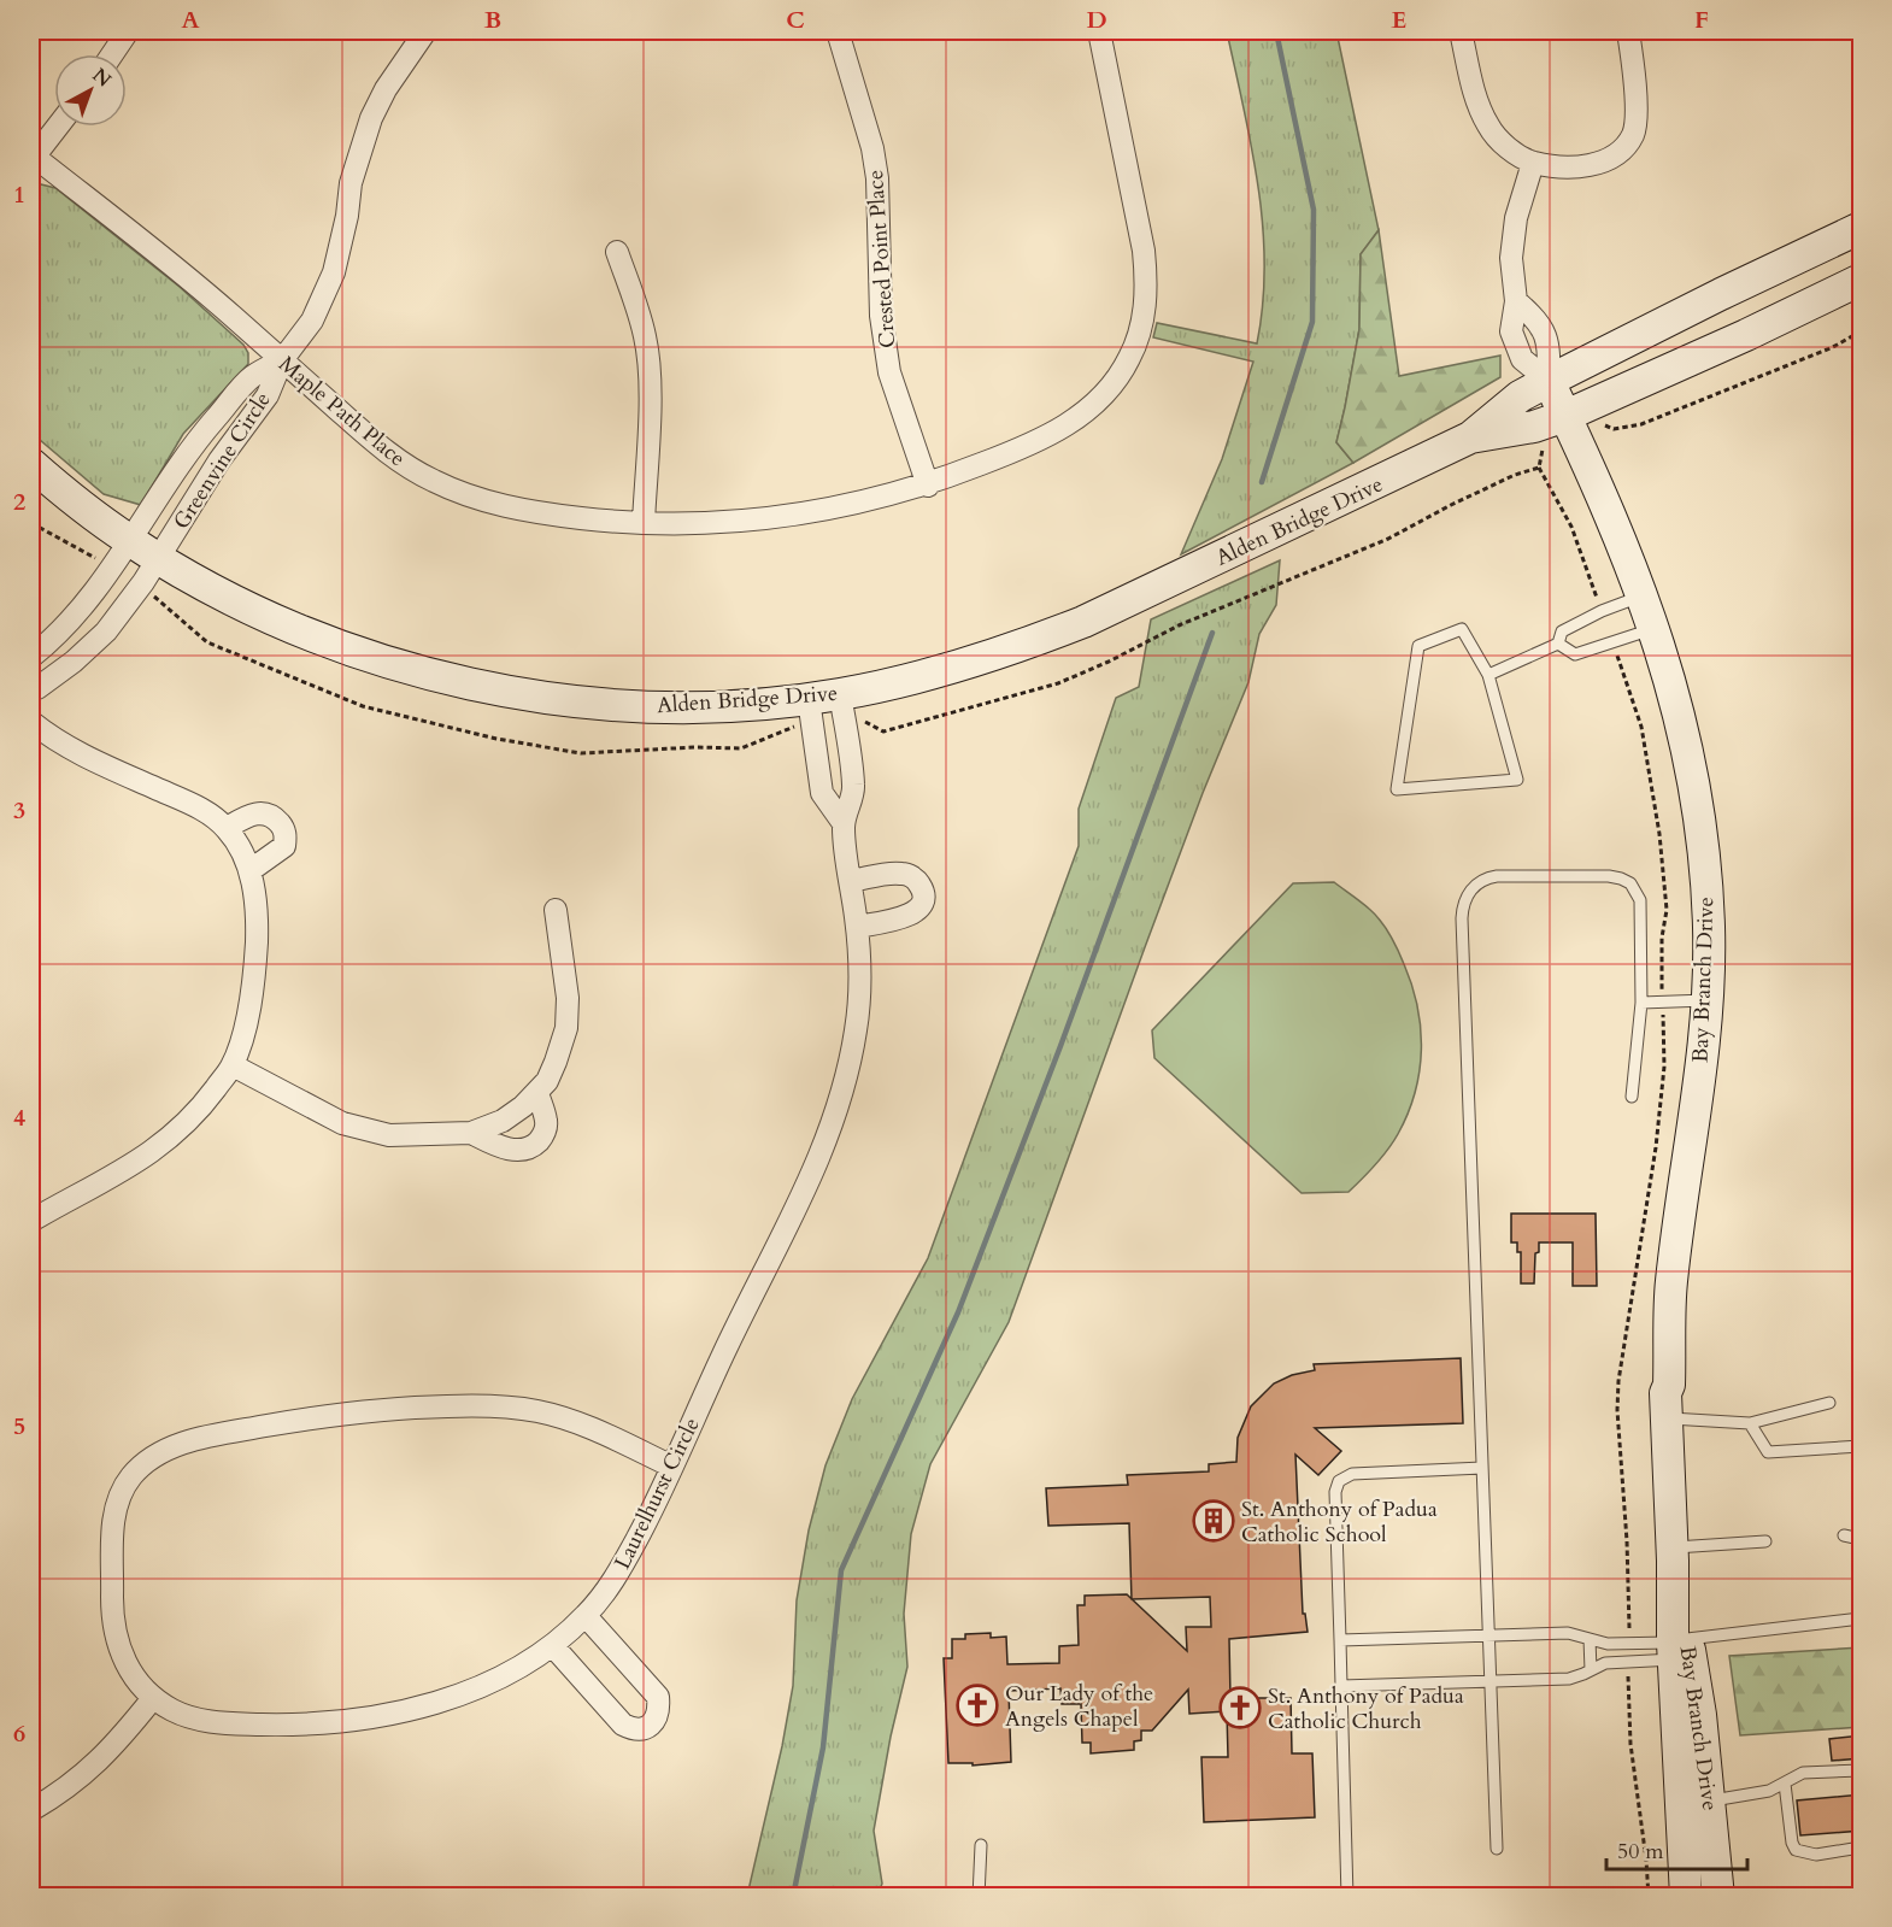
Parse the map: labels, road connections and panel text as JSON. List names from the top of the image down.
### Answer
{
  "streets": {
    "street": [
      "Crested Point Place",
      "Maple Path Place",
      "Greenvine Circle",
      "Alden Bridge Drive",
      "Bay Branch Drive",
      "Laurelhurst Circle"
    ]
  },
  "crossings": [
    ["Crested Point Place", "Maple Path Place"],
    ["Maple Path Place", "Greenvine Circle"],
    ["Greenvine Circle", "Alden Bridge Drive"],
    ["Alden Bridge Drive", "Bay Branch Drive"],
    ["Alden Bridge Drive", "Laurelhurst Circle"]
  ],
  "places": {
    "building": ["St. Anthony of Padua Catholic School"],
    "church": ["Our Lady of the Angels Chapel", "St. Anthony of Padua Catholic Church"]
  },
  "scale_bar": "50 m",
  "north": "top right",
  "grid": {
    "columns": [
      "A",
      "B",
      "C",
      "D",
      "E",
      "F"
    ],
    "rows": [
      "1",
      "2",
      "3",
      "4",
      "5",
      "6"
    ]
  }
}
